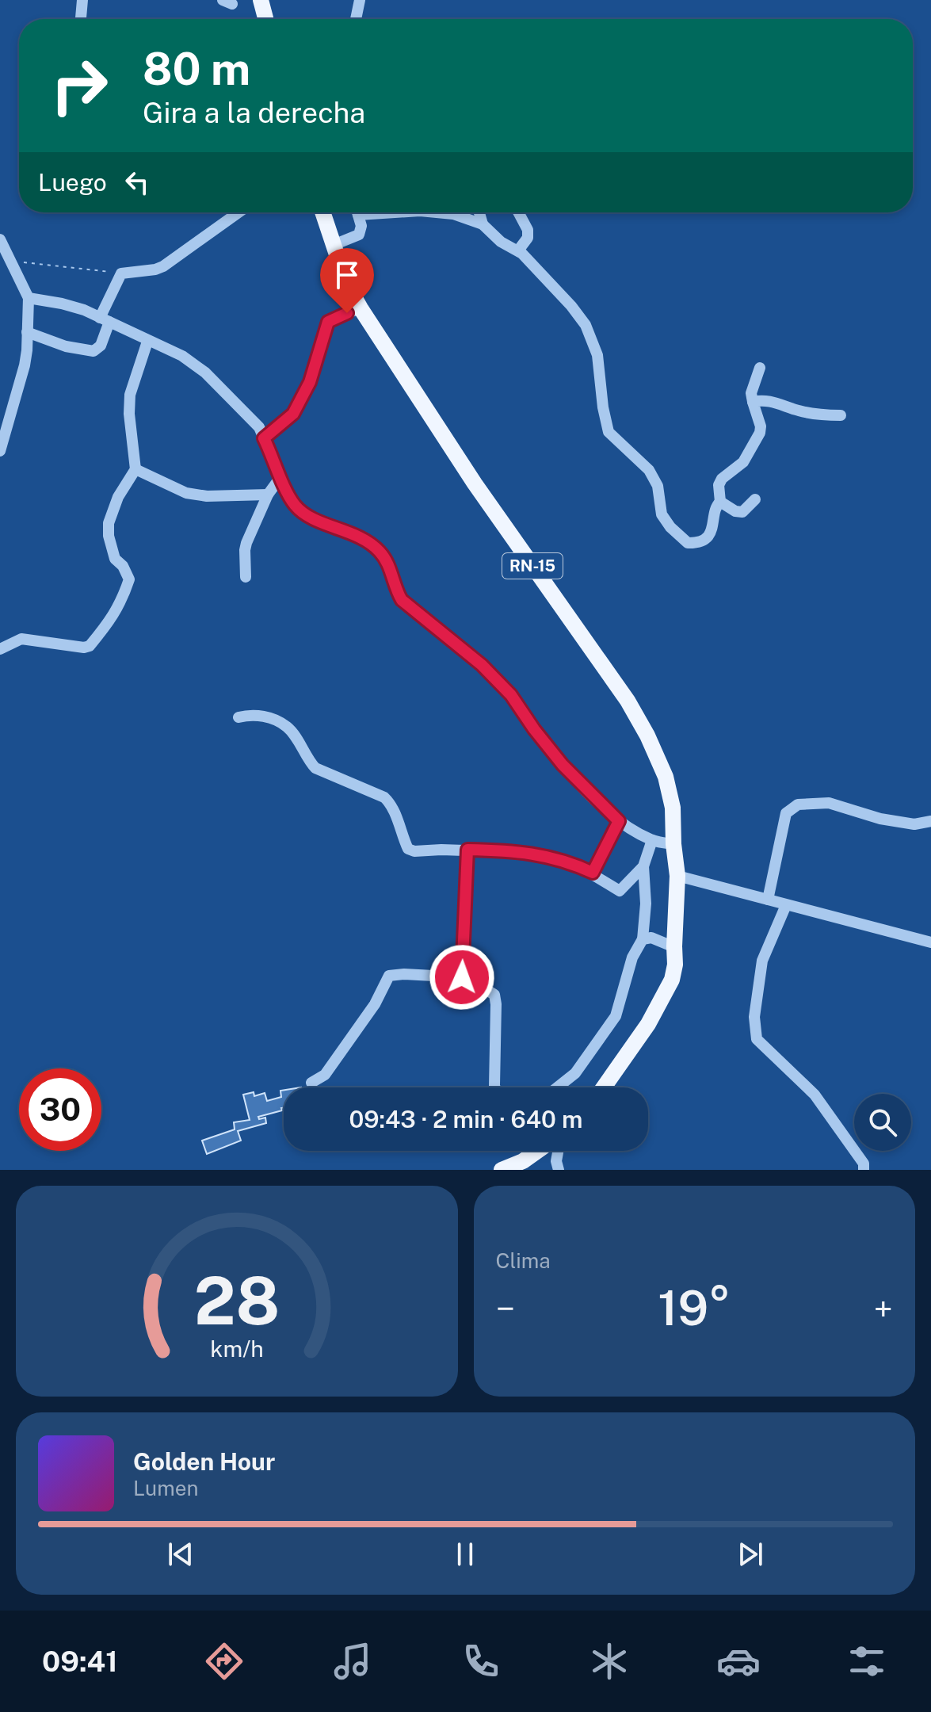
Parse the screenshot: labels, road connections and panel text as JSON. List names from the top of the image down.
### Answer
{
  "streets": {
    "main road": ["RN-15"]
  },
  "page": {
    "turn": ["80 m", "Gira a la derecha"],
    "then": "Luego",
    "limit": "30",
    "trip": "09:43 · 2 min · 640 m",
    "tile": "Clima",
    "heat": ["−", "19°", "+"],
    "song": ["Golden Hour", "Lumen"],
    "tabs": "09:41",
    "gauge": ["28", "km/h"]
  }
}
